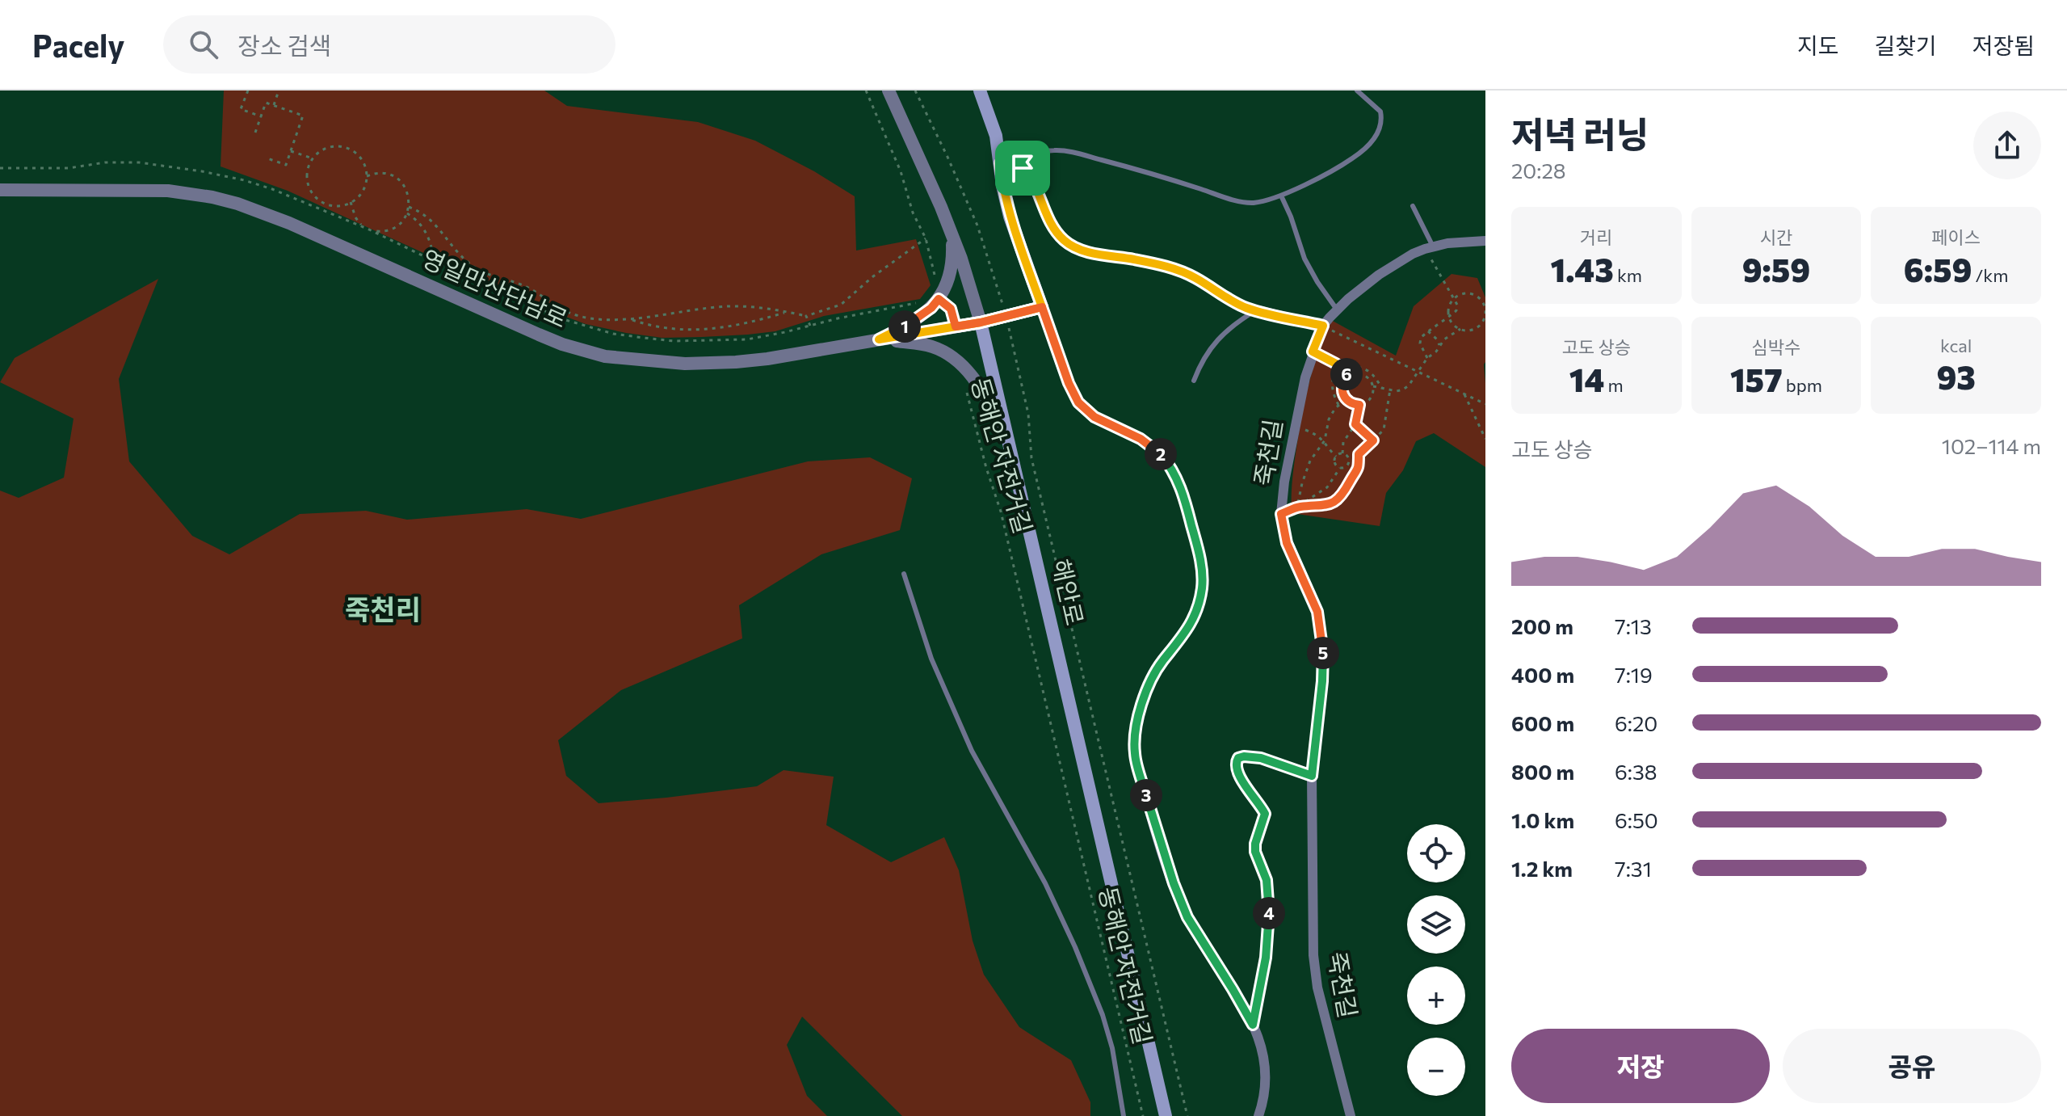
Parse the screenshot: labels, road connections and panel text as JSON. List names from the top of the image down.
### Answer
{
  "streets": {
    "main road": ["해안로"],
    "street": ["영일만산단남로", "죽천길"],
    "path": ["동해안 자전거길"]
  },
  "crossings": [
    ["영일만산단남로", "해안로"]
  ],
  "districts": ["죽천리"],
  "page": {
    "header": "Pacely",
    "search": "장소 검색",
    "nav": ["지도", "길찾기", "저장됨"],
    "heading": ["저녁 러닝", "20:28"],
    "stats": [
      ["거리", "1.43 km"],
      ["시간", "9:59"],
      ["페이스", "6:59 /km"],
      ["고도 상승", "14 m"],
      ["심박수", "157 bpm"],
      ["kcal", "93"]
    ],
    "pins": [
      "1",
      "6",
      "2",
      "5",
      "3",
      "4"
    ],
    "chart": ["고도 상승", "102–114 m"],
    "list": [
      {
        "name": "200 m",
        "note": "7:13"
      },
      {
        "name": "400 m",
        "note": "7:19"
      },
      {
        "name": "600 m",
        "note": "6:20"
      },
      {
        "name": "800 m",
        "note": "6:38"
      },
      {
        "name": "1.0 km",
        "note": "6:50"
      },
      {
        "name": "1.2 km",
        "note": "7:31"
      }
    ],
    "map_buttons": ["+", "−"],
    "buttons": ["저장", "공유"]
  }
}
